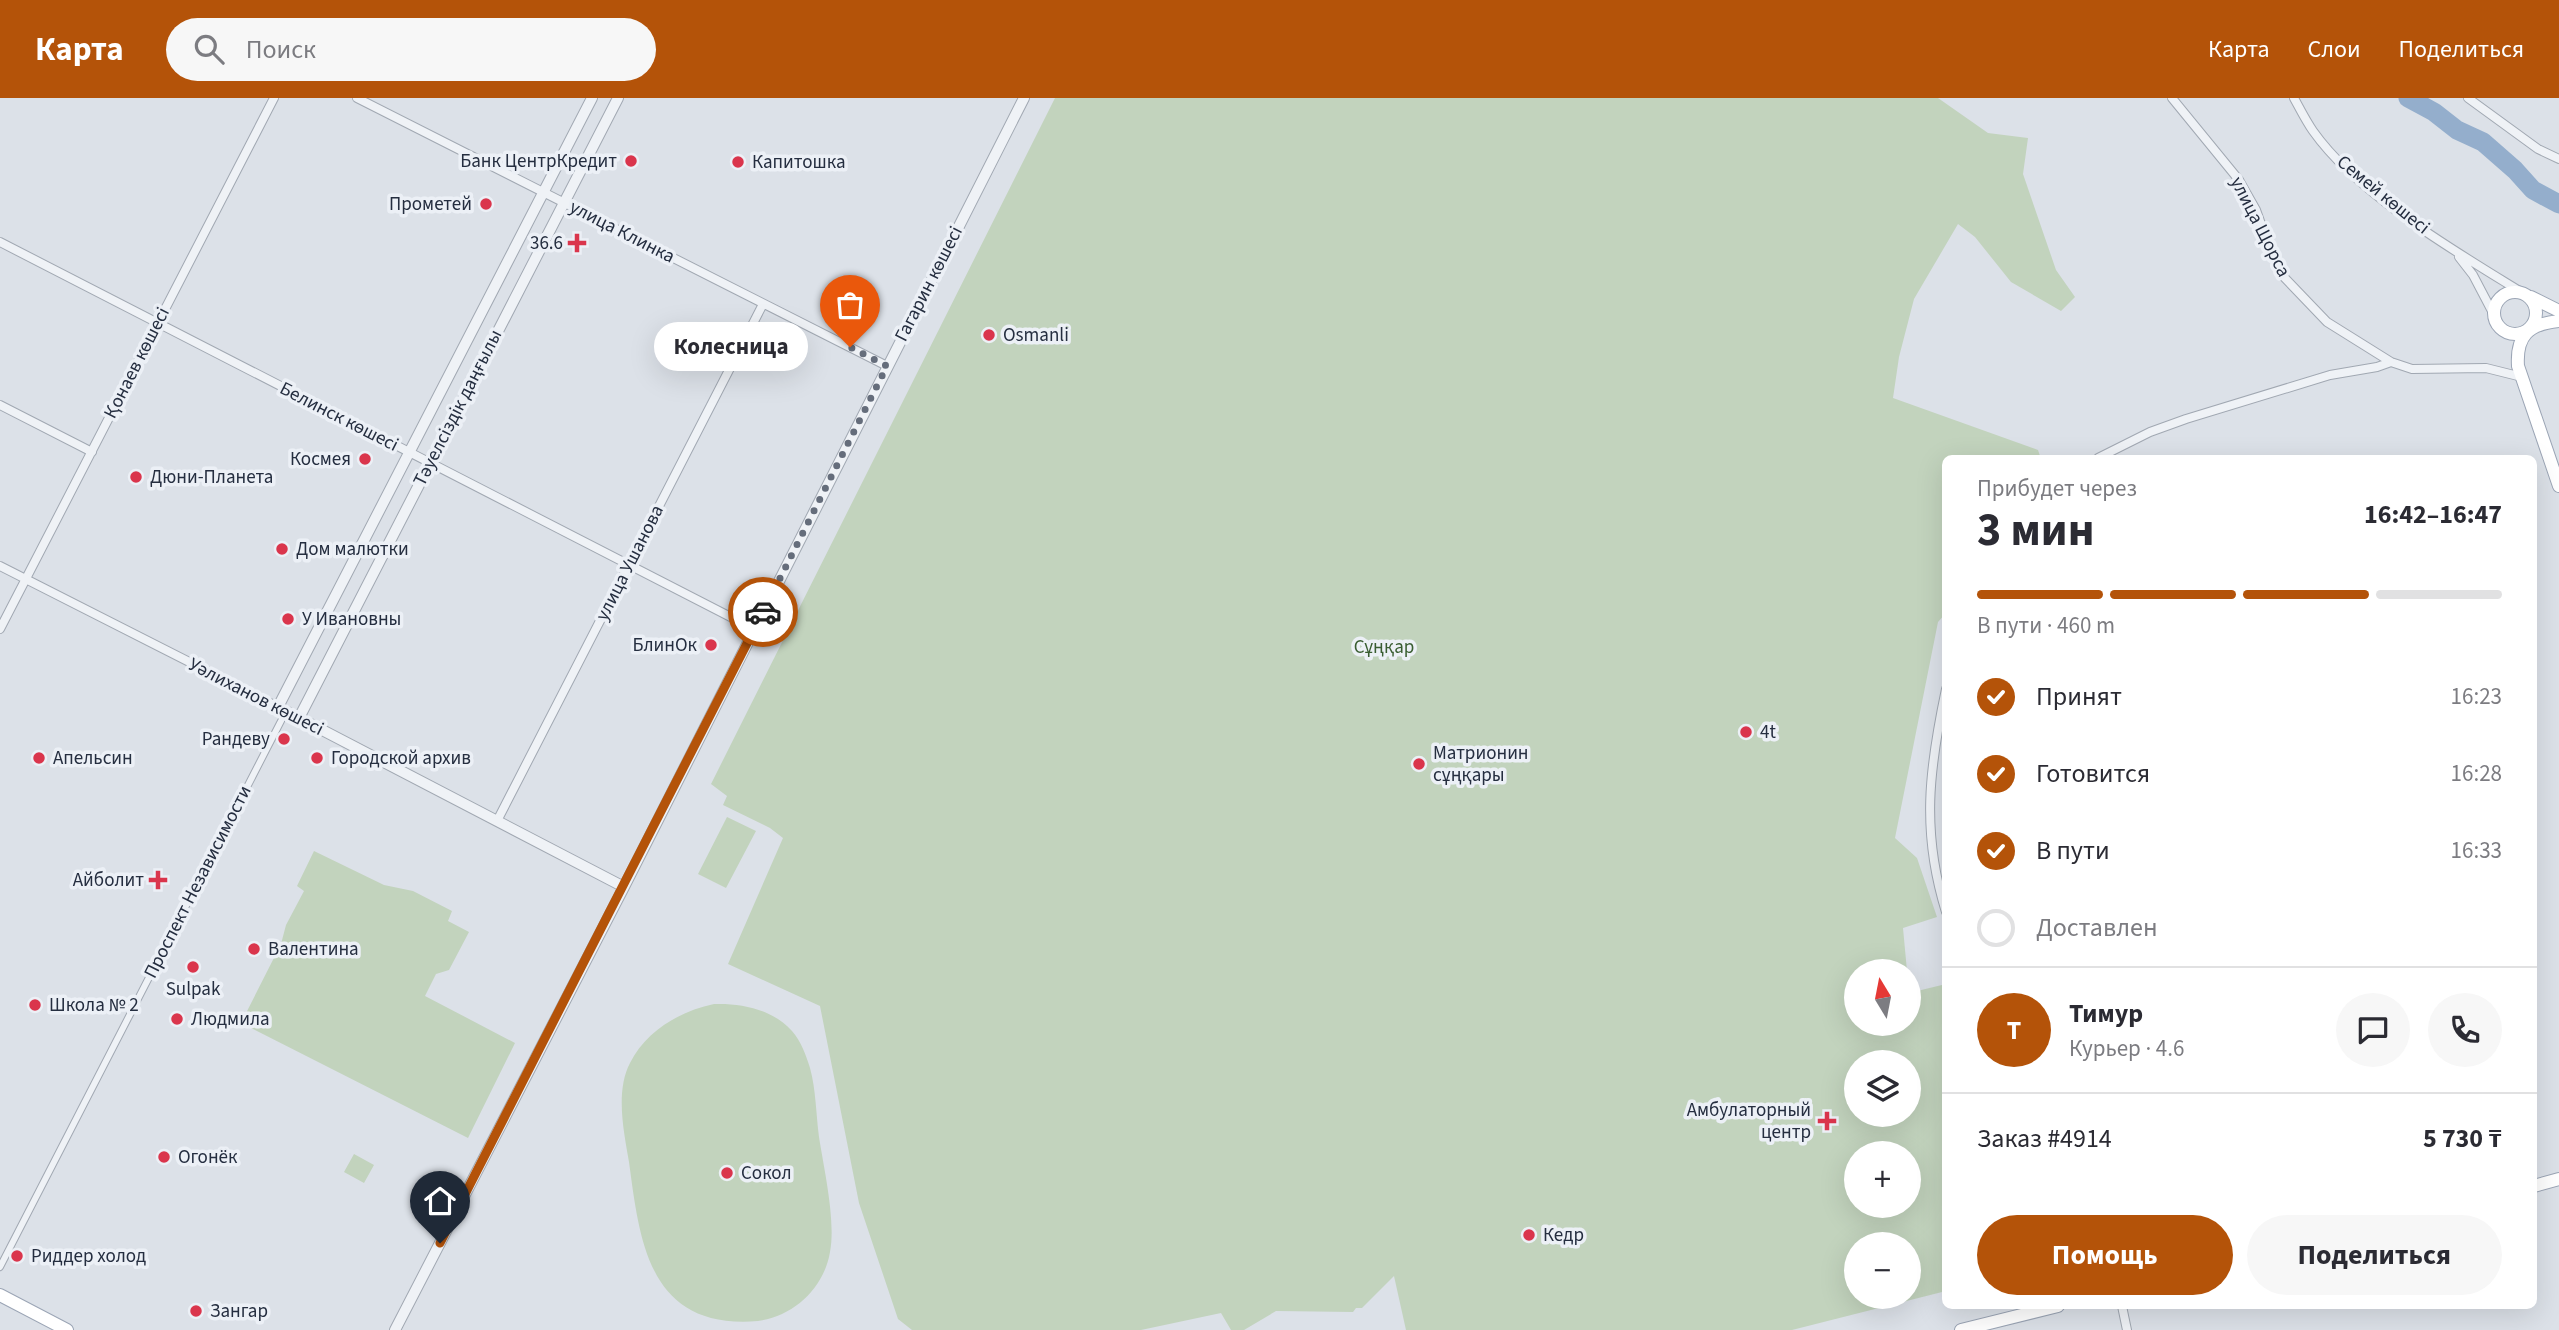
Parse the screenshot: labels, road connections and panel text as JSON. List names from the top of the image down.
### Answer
{
  "streets": {
    "street": [
      "Семей көшесі",
      "улица Щорса",
      "улица Клинка",
      "Гагарин көшесі",
      "Қонаев көшесі",
      "Тәуелсіздік даңғылы",
      "Белинск көшесі",
      "улица Ушанова",
      "Уәлиханов көшесі",
      "Проспект Независимости"
    ]
  },
  "crossings": [
    ["улица Клинка", "Гагарин көшесі"],
    ["улица Клинка", "Тәуелсіздік даңғылы"],
    ["улица Клинка", "улица Ушанова"],
    ["Гагарин көшесі", "Белинск көшесі"],
    ["Гагарин көшесі", "Уәлиханов көшесі"],
    ["Қонаев көшесі", "Белинск көшесі"],
    ["Қонаев көшесі", "Уәлиханов көшесі"],
    ["Тәуелсіздік даңғылы", "Белинск көшесі"],
    ["Тәуелсіздік даңғылы", "Уәлиханов көшесі"],
    ["Белинск көшесі", "улица Ушанова"],
    ["улица Ушанова", "Уәлиханов көшесі"]
  ],
  "parks": ["Сұңқар"],
  "places": {
    "other": [
      "Банк ЦентрКредит",
      "Капитошка",
      "Прометей",
      "Osmanli",
      "Колесница",
      "Космея",
      "Дюни-Планета",
      "Дом малютки",
      "У Ивановны",
      "БлинОк",
      "4t",
      "Рандеву",
      "Апельсин",
      "Городской архив",
      "Матрионин сұңқары",
      "Валентина",
      "Sulpak",
      "Школа № 2",
      "Людмила",
      "Огонёк",
      "Сокол",
      "Кедр",
      "Риддер холод",
      "Зангар"
    ],
    "health": ["36.6", "Айболит", "Амбулаторный центр"]
  },
  "north": "top",
  "page": {
    "header": "Карта",
    "search": "Поиск",
    "nav": ["Карта", "Слои", "Поделиться"],
    "bubble": "Колесница",
    "heading": ["3 мин", "Прибудет через", "16:42–16:47"],
    "panel": [
      "Тимур",
      "Курьер · 4.6",
      "Заказ #4914",
      "5 730 ₸"
    ],
    "bar": "В пути · 460 m",
    "list": [
      ["Принят", "16:23"],
      ["Готовится", "16:28"],
      ["В пути", "16:33"],
      "Доставлен"
    ],
    "map_buttons": ["+", "−"],
    "round": "Т",
    "buttons": ["Помощь", "Поделиться"]
  }
}
